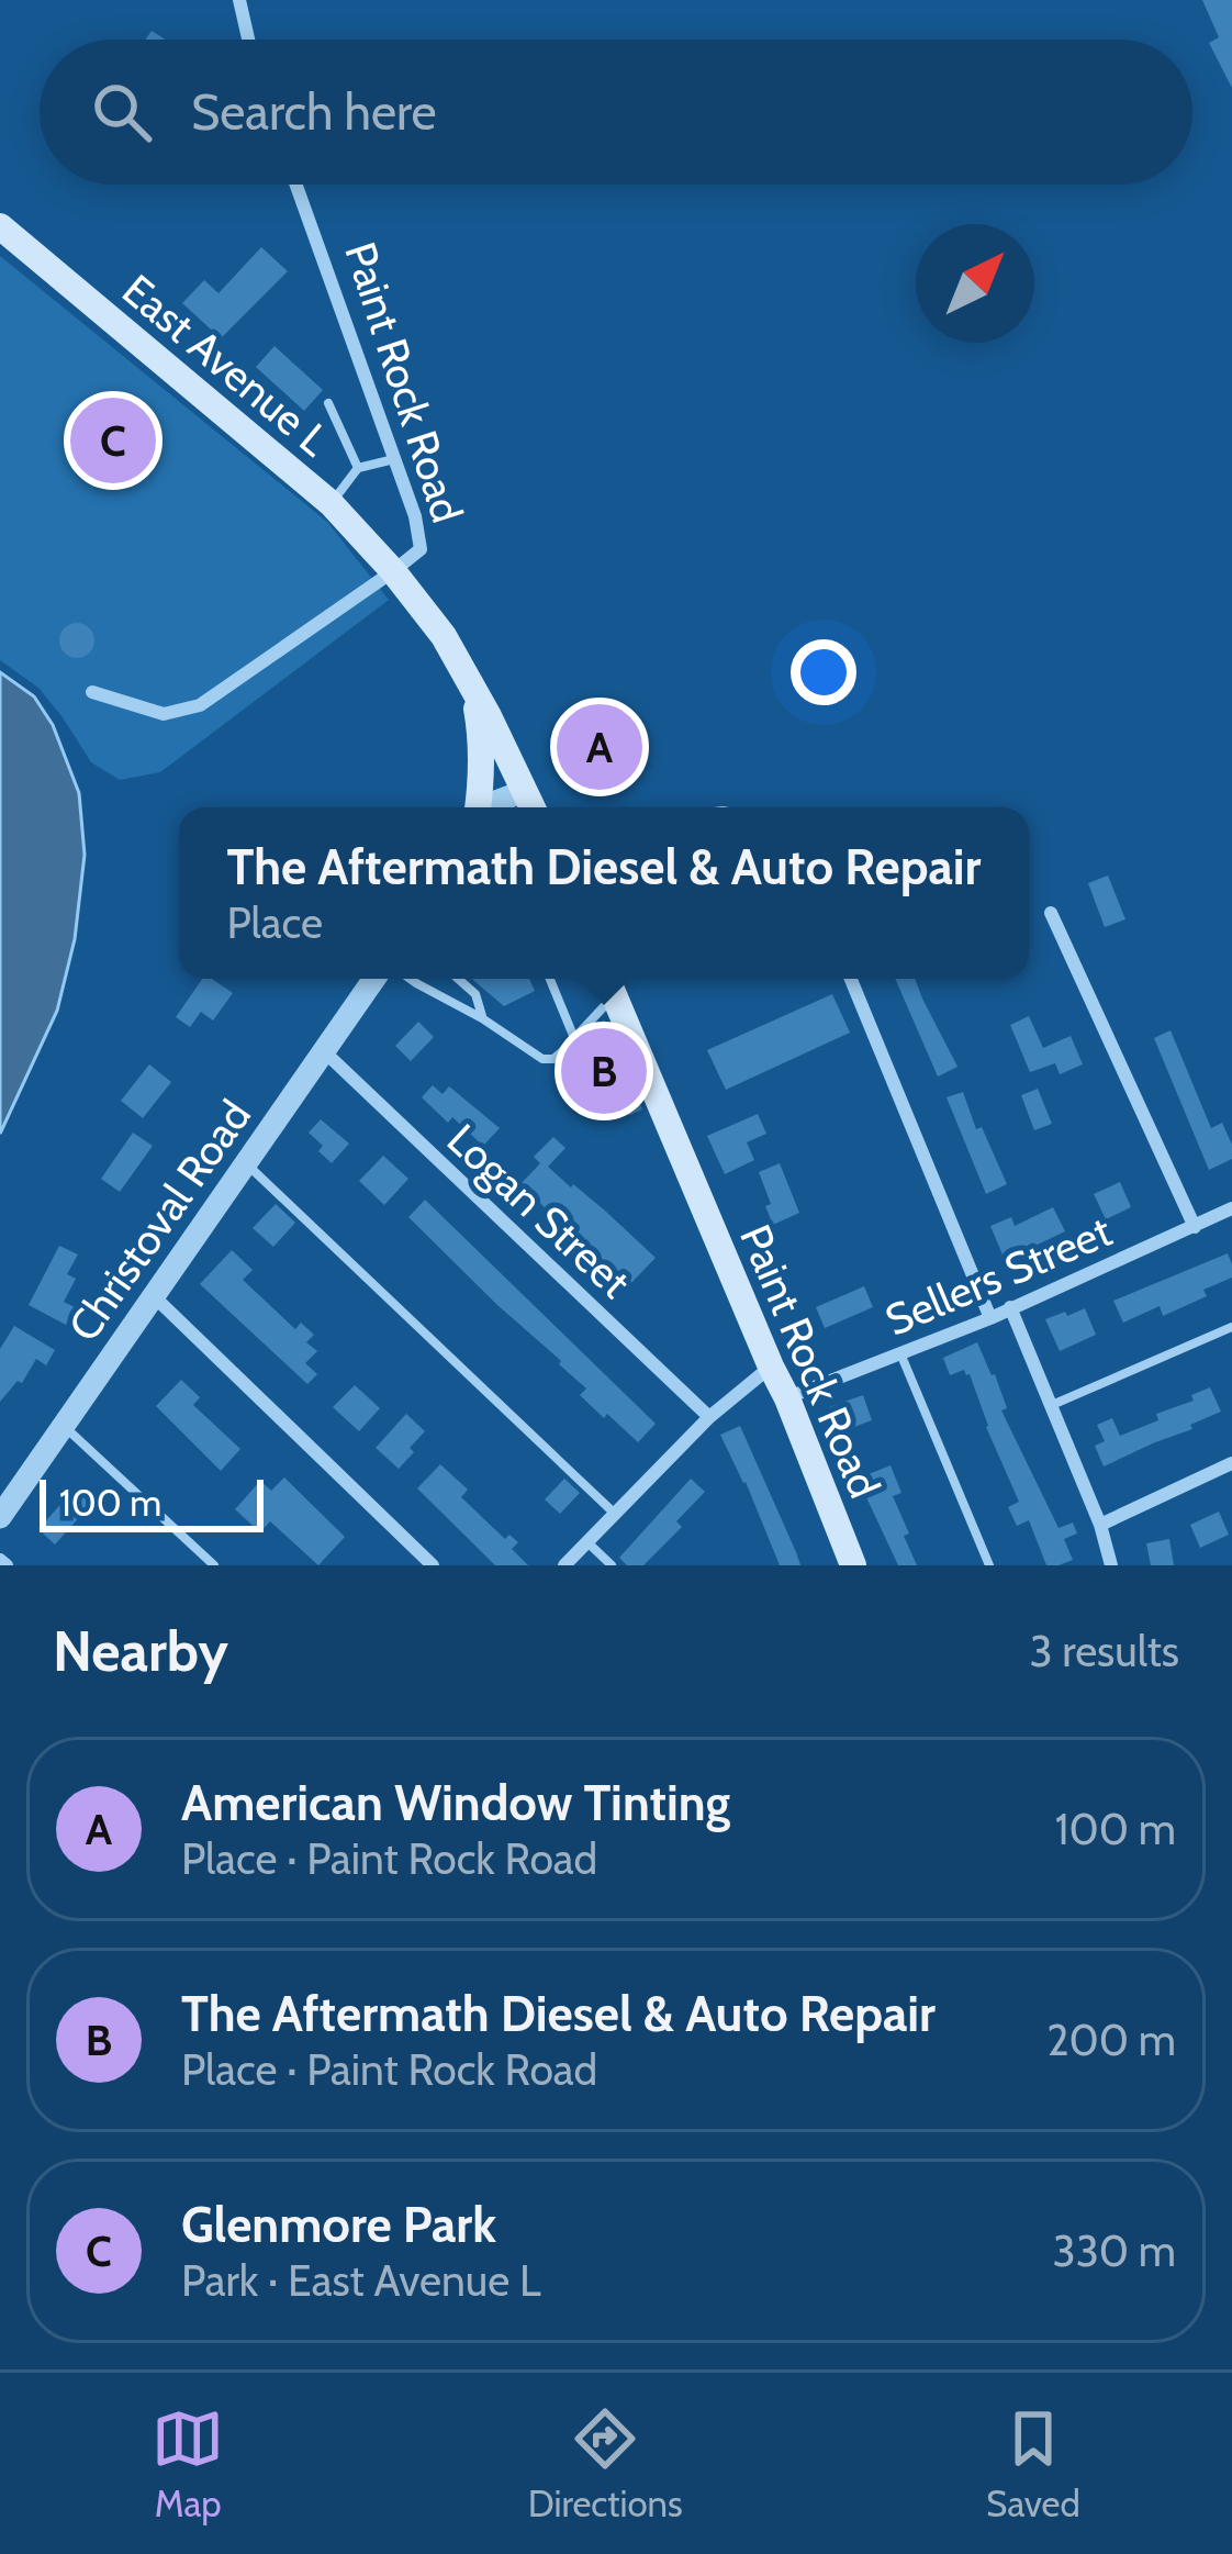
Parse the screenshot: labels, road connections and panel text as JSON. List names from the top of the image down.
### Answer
{
  "streets": {
    "main road": ["East Avenue L", "Paint Rock Road"],
    "street": ["Logan Street", "Christoval Road", "Sellers Street"]
  },
  "crossings": [
    ["East Avenue L", "Paint Rock Road"],
    ["Paint Rock Road", "Sellers Street"],
    ["Logan Street", "Christoval Road"]
  ],
  "scale_bar": "100 m",
  "north": "top right",
  "page": {
    "search": "Search here",
    "pins": ["C", "A", "B"],
    "popup": ["The Aftermath Diesel & Auto Repair", "Place"],
    "scale": "100 m",
    "heading": ["Nearby", "3 results"],
    "list": [
      {
        "mark": "A",
        "name": "American Window Tinting",
        "note": "Place · Paint Rock Road",
        "value": "100 m"
      },
      {
        "mark": "B",
        "name": "The Aftermath Diesel & Auto Repair",
        "note": "Place · Paint Rock Road",
        "value": "200 m"
      },
      {
        "mark": "C",
        "name": "Glenmore Park",
        "note": "Park · East Avenue L",
        "value": "330 m"
      }
    ],
    "nav": ["Map", "Directions", "Saved"]
  }
}
